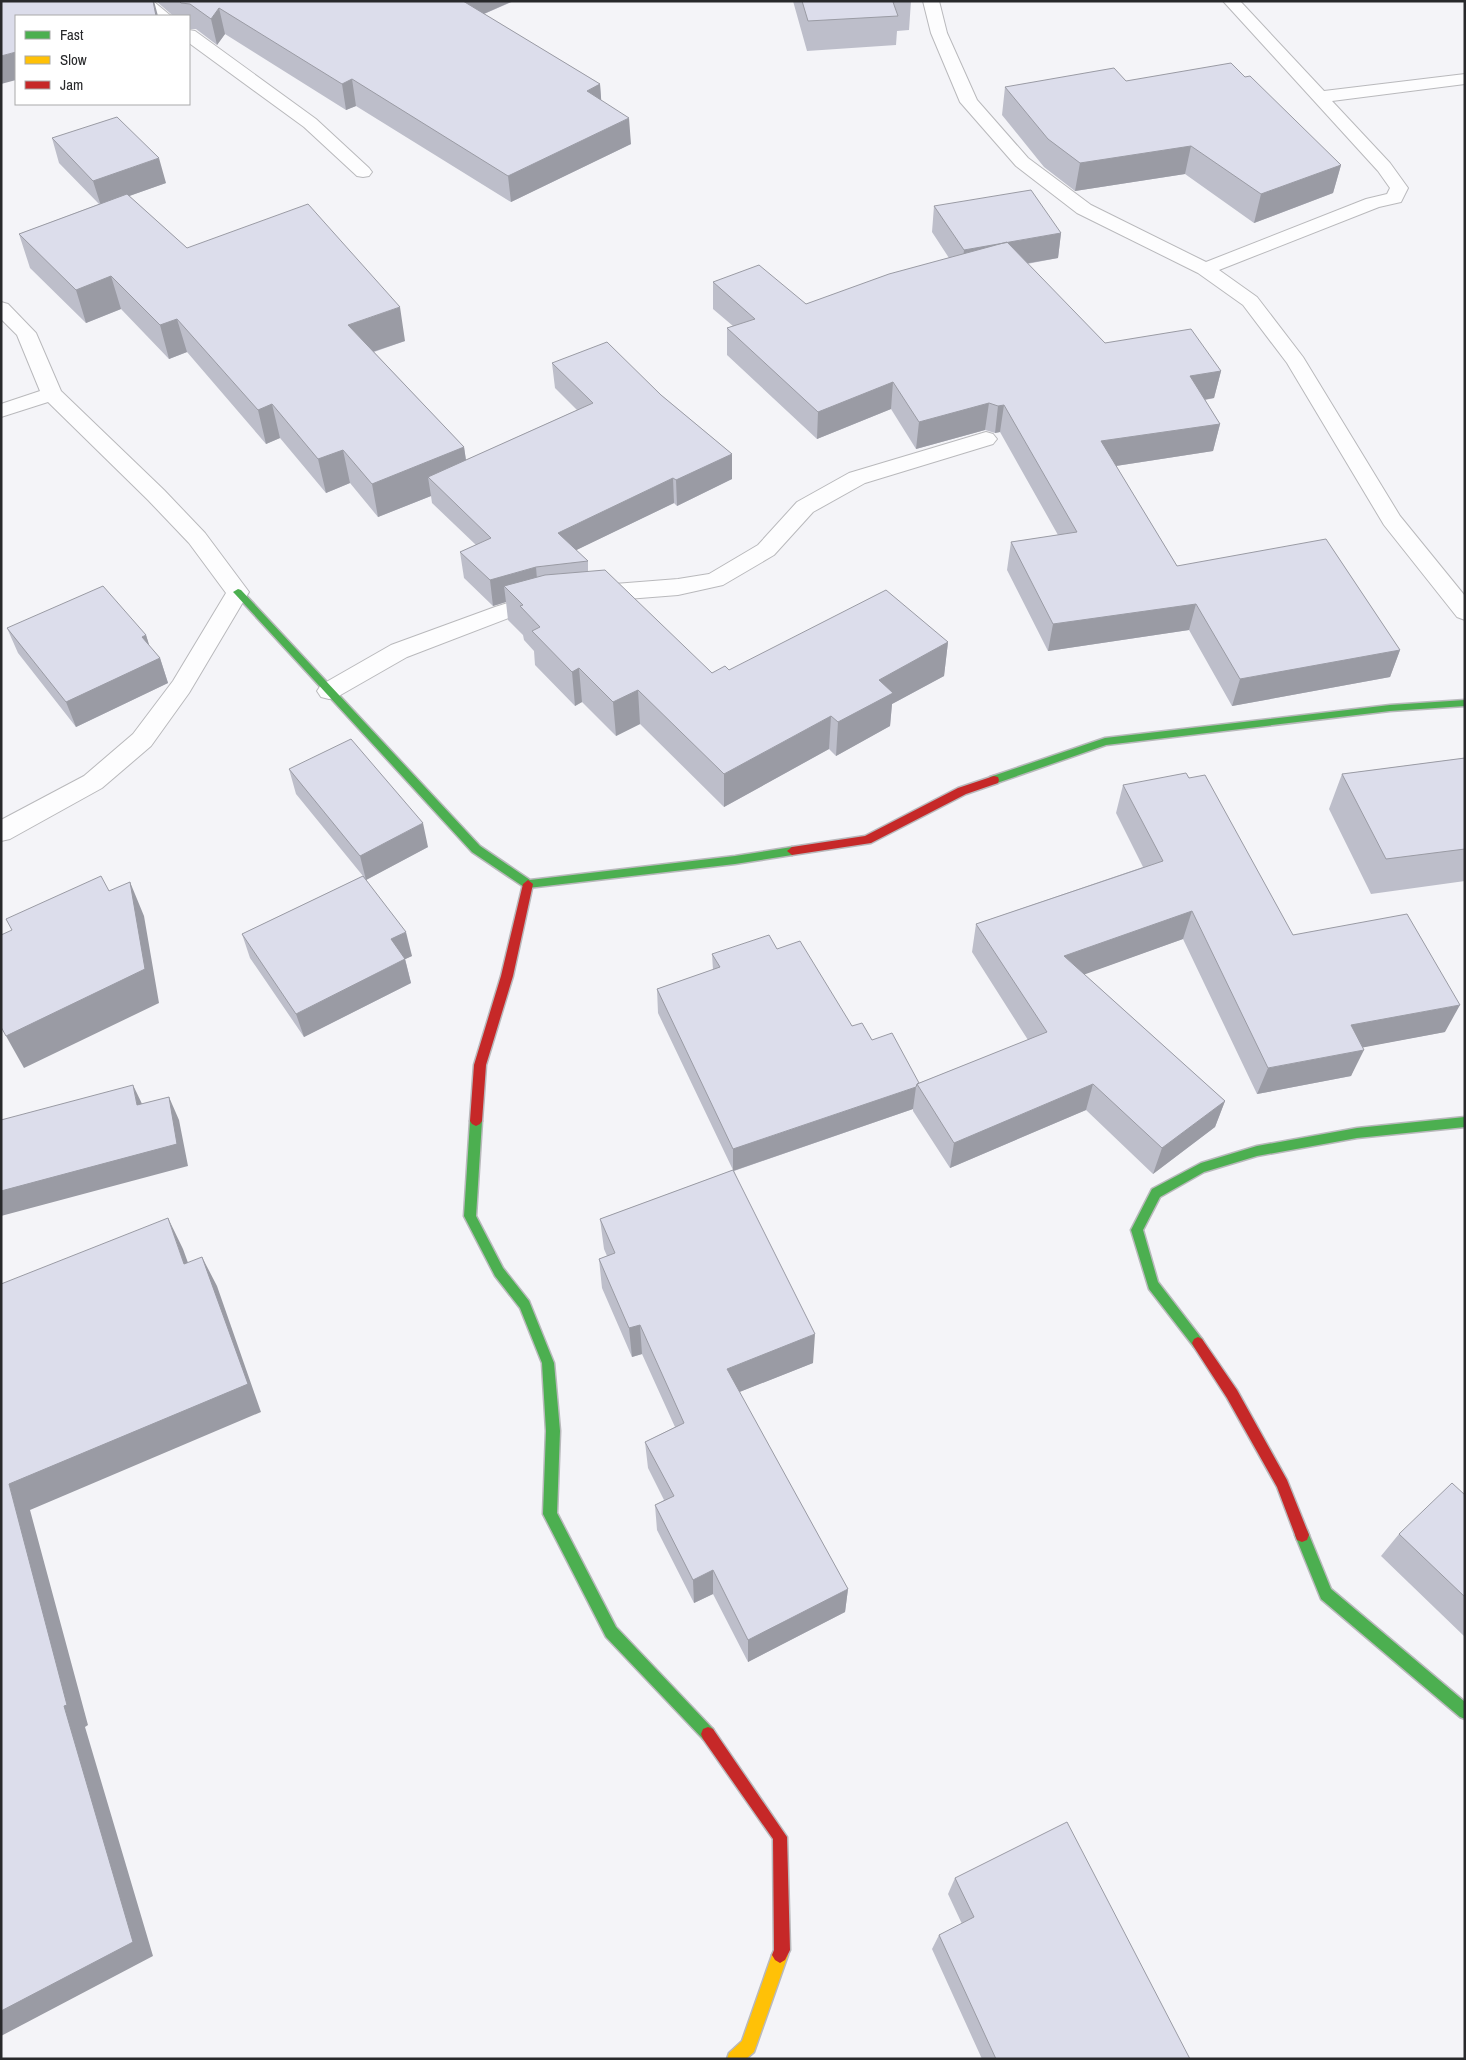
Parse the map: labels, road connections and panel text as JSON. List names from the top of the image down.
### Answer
{
  "legend": ["Fast", "Slow", "Jam"]
}
